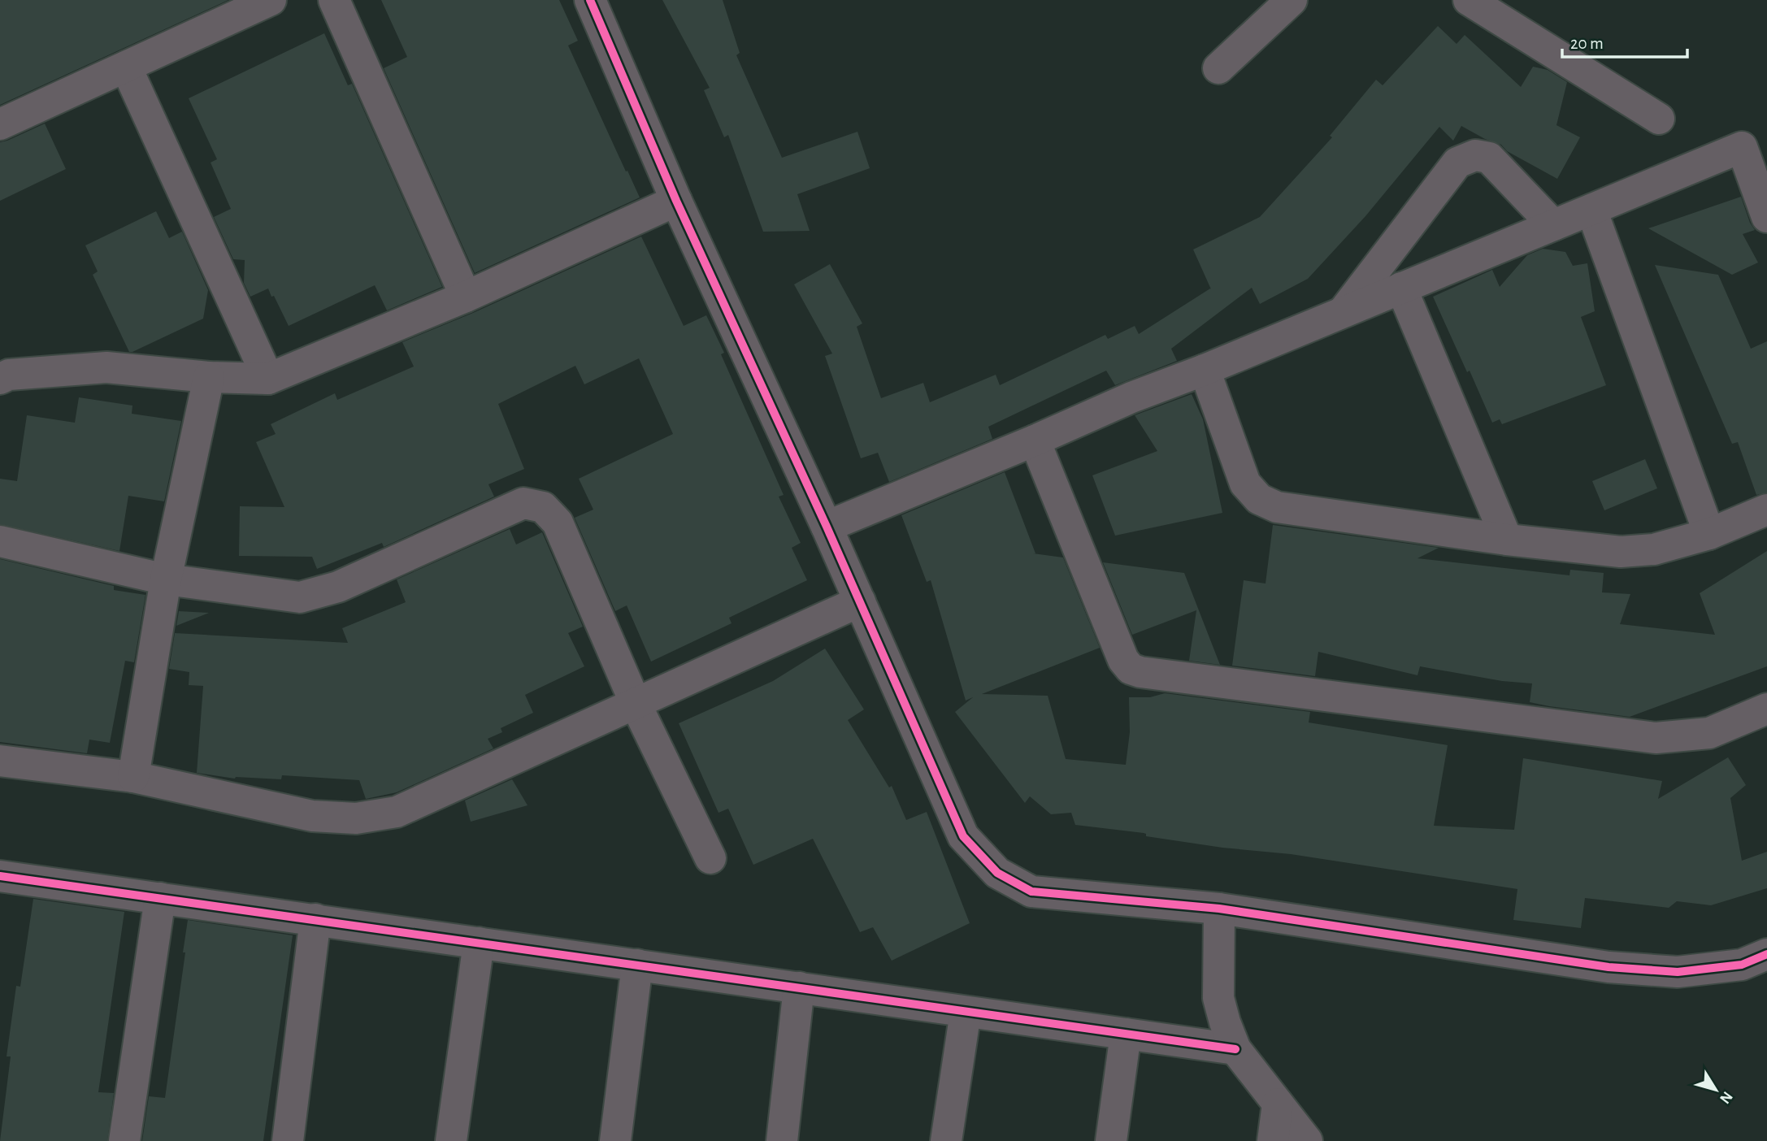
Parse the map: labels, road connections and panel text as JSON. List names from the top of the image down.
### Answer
{
  "scale_bar": "20 m",
  "north": "bottom right"
}
